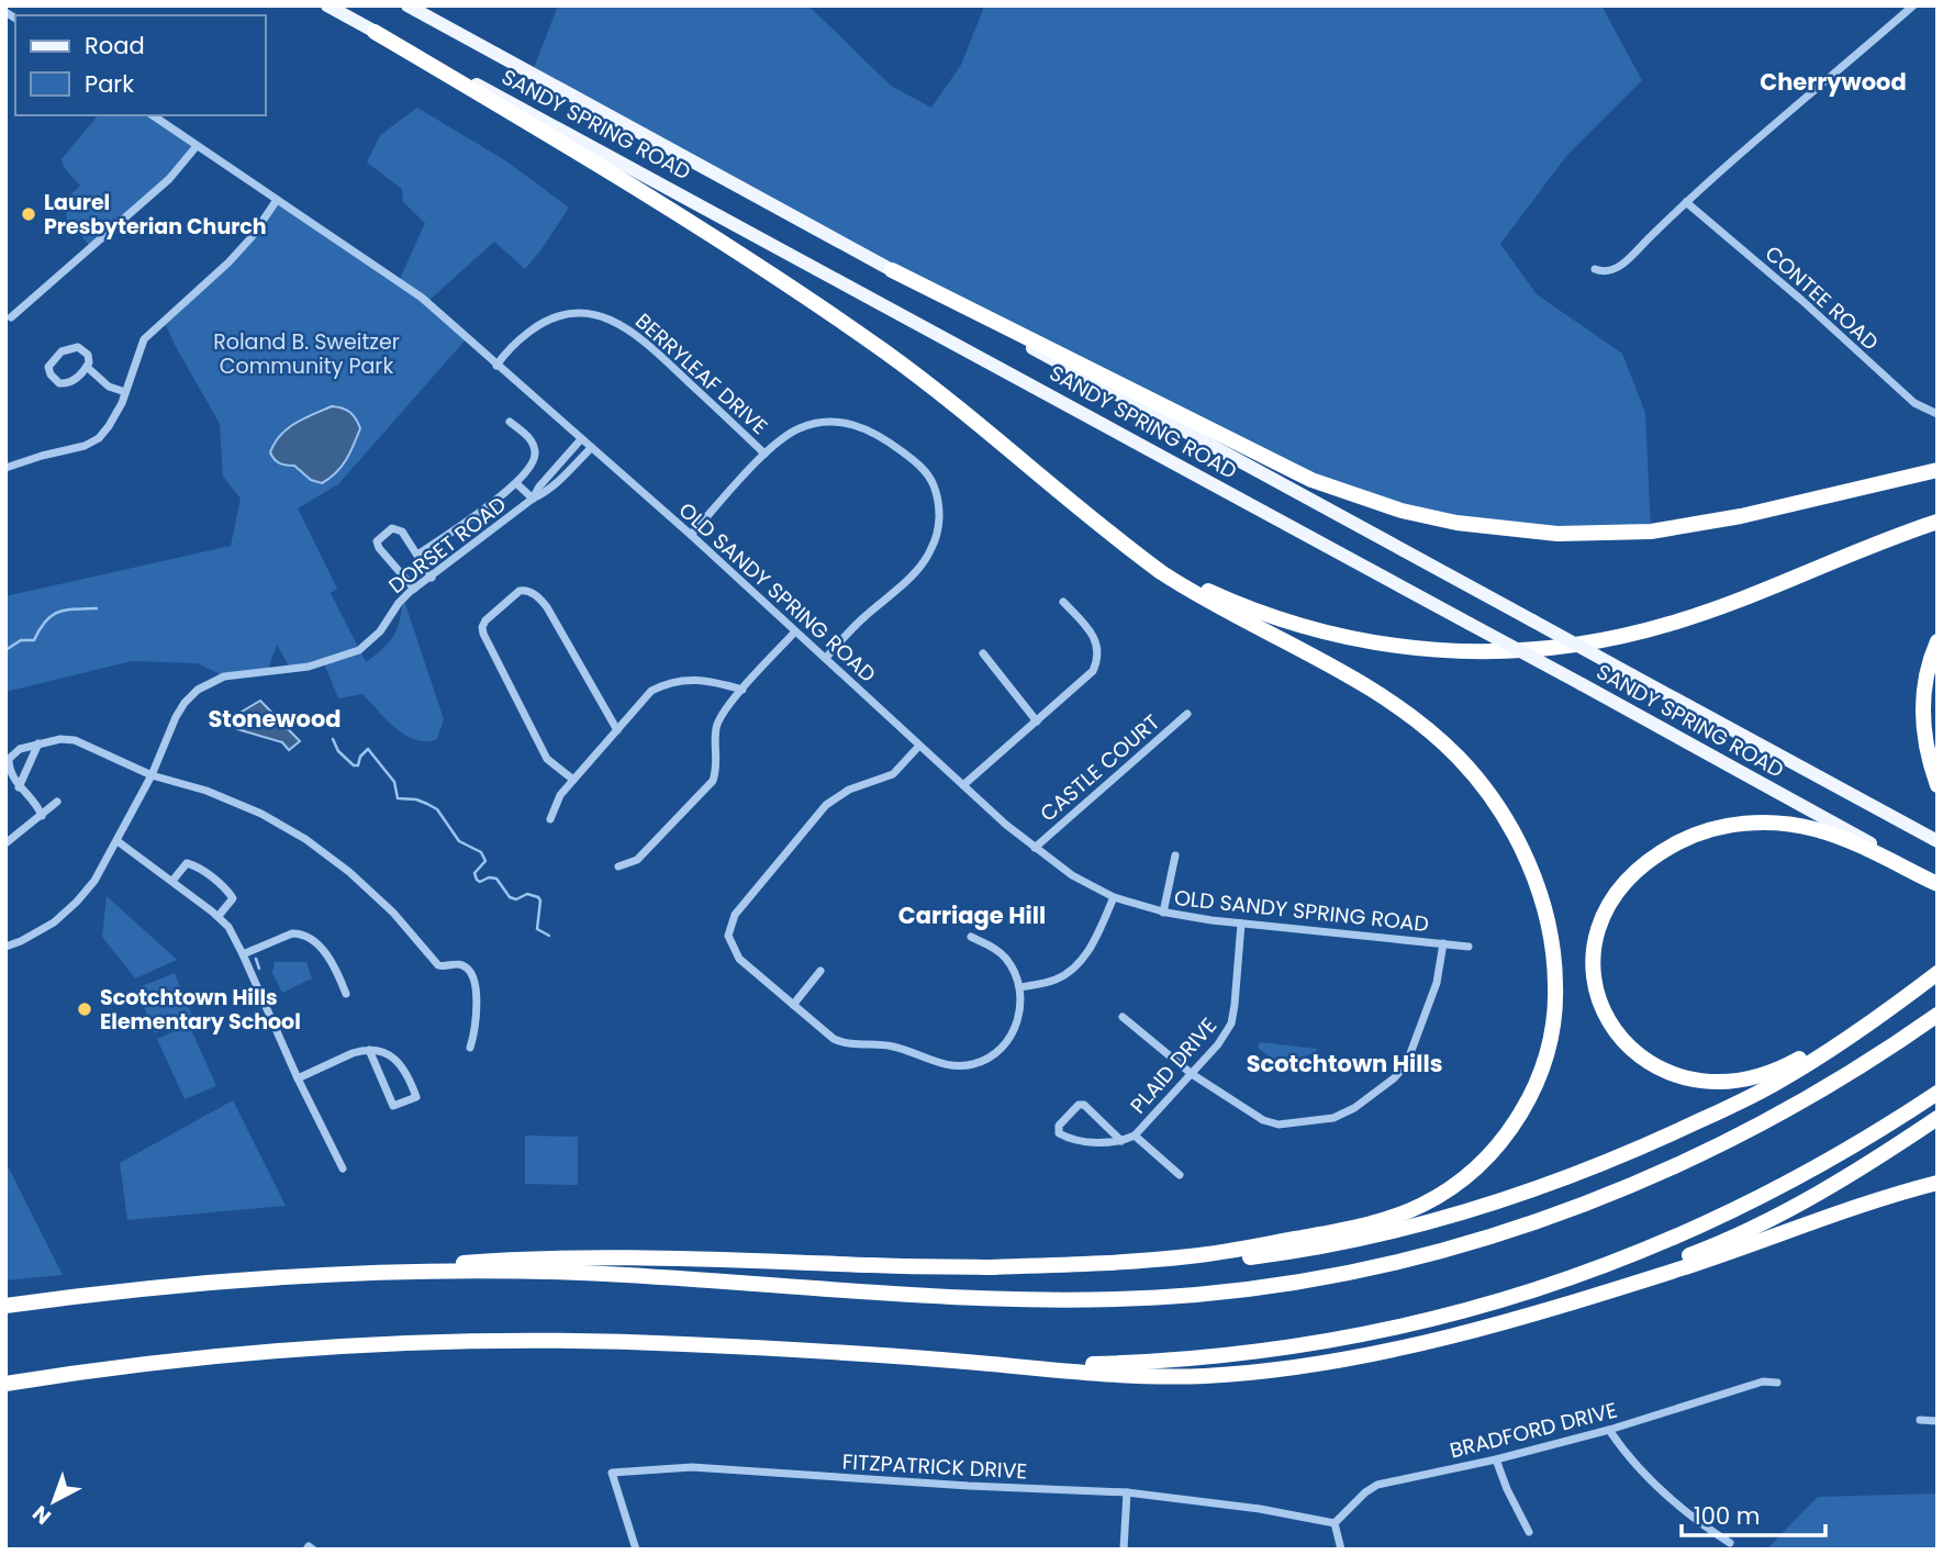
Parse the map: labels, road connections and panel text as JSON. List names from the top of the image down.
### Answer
{
  "streets": {
    "main road": ["SANDY SPRING ROAD"],
    "street": [
      "CONTEE ROAD",
      "BERRYLEAF DRIVE",
      "DORSET ROAD",
      "OLD SANDY SPRING ROAD",
      "CASTLE COURT",
      "PLAID DRIVE",
      "BRADFORD DRIVE",
      "FITZPATRICK DRIVE"
    ]
  },
  "crossings": [
    ["BERRYLEAF DRIVE", "OLD SANDY SPRING ROAD"],
    ["DORSET ROAD", "OLD SANDY SPRING ROAD"],
    ["OLD SANDY SPRING ROAD", "CASTLE COURT"],
    ["OLD SANDY SPRING ROAD", "PLAID DRIVE"],
    ["BRADFORD DRIVE", "FITZPATRICK DRIVE"]
  ],
  "districts": [
    "Cherrywood",
    "Stonewood",
    "Carriage Hill",
    "Scotchtown Hills"
  ],
  "parks": ["Roland B. Sweitzer Community Park"],
  "places": ["Laurel Presbyterian Church", "Scotchtown Hills Elementary School"],
  "legend": ["Road", "Park"],
  "scale_bar": "100 m",
  "north": "bottom left"
}
